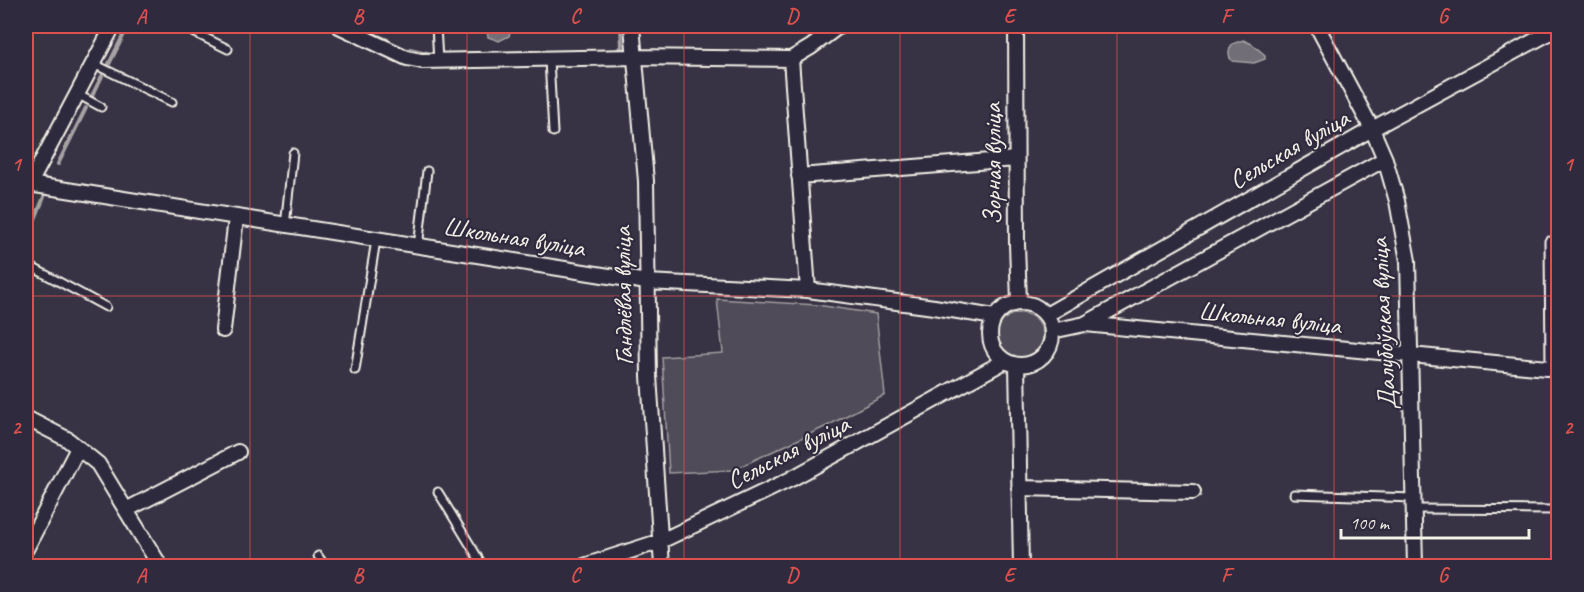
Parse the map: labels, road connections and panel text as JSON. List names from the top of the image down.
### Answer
{
  "streets": {
    "street": [
      "Сельская вуліца",
      "Зорная вуліца",
      "Школьная вуліца",
      "Гандлёвая вуліца",
      "Далубоўская вуліца"
    ]
  },
  "crossings": [
    ["Сельская вуліца", "Зорная вуліца"],
    ["Сельская вуліца", "Школьная вуліца"],
    ["Сельская вуліца", "Гандлёвая вуліца"],
    ["Сельская вуліца", "Далубоўская вуліца"],
    ["Зорная вуліца", "Школьная вуліца"],
    ["Школьная вуліца", "Гандлёвая вуліца"],
    ["Школьная вуліца", "Далубоўская вуліца"]
  ],
  "scale_bar": "100 m",
  "grid": {
    "columns": [
      "A",
      "B",
      "C",
      "D",
      "E",
      "F",
      "G"
    ],
    "rows": ["1", "2"]
  }
}
